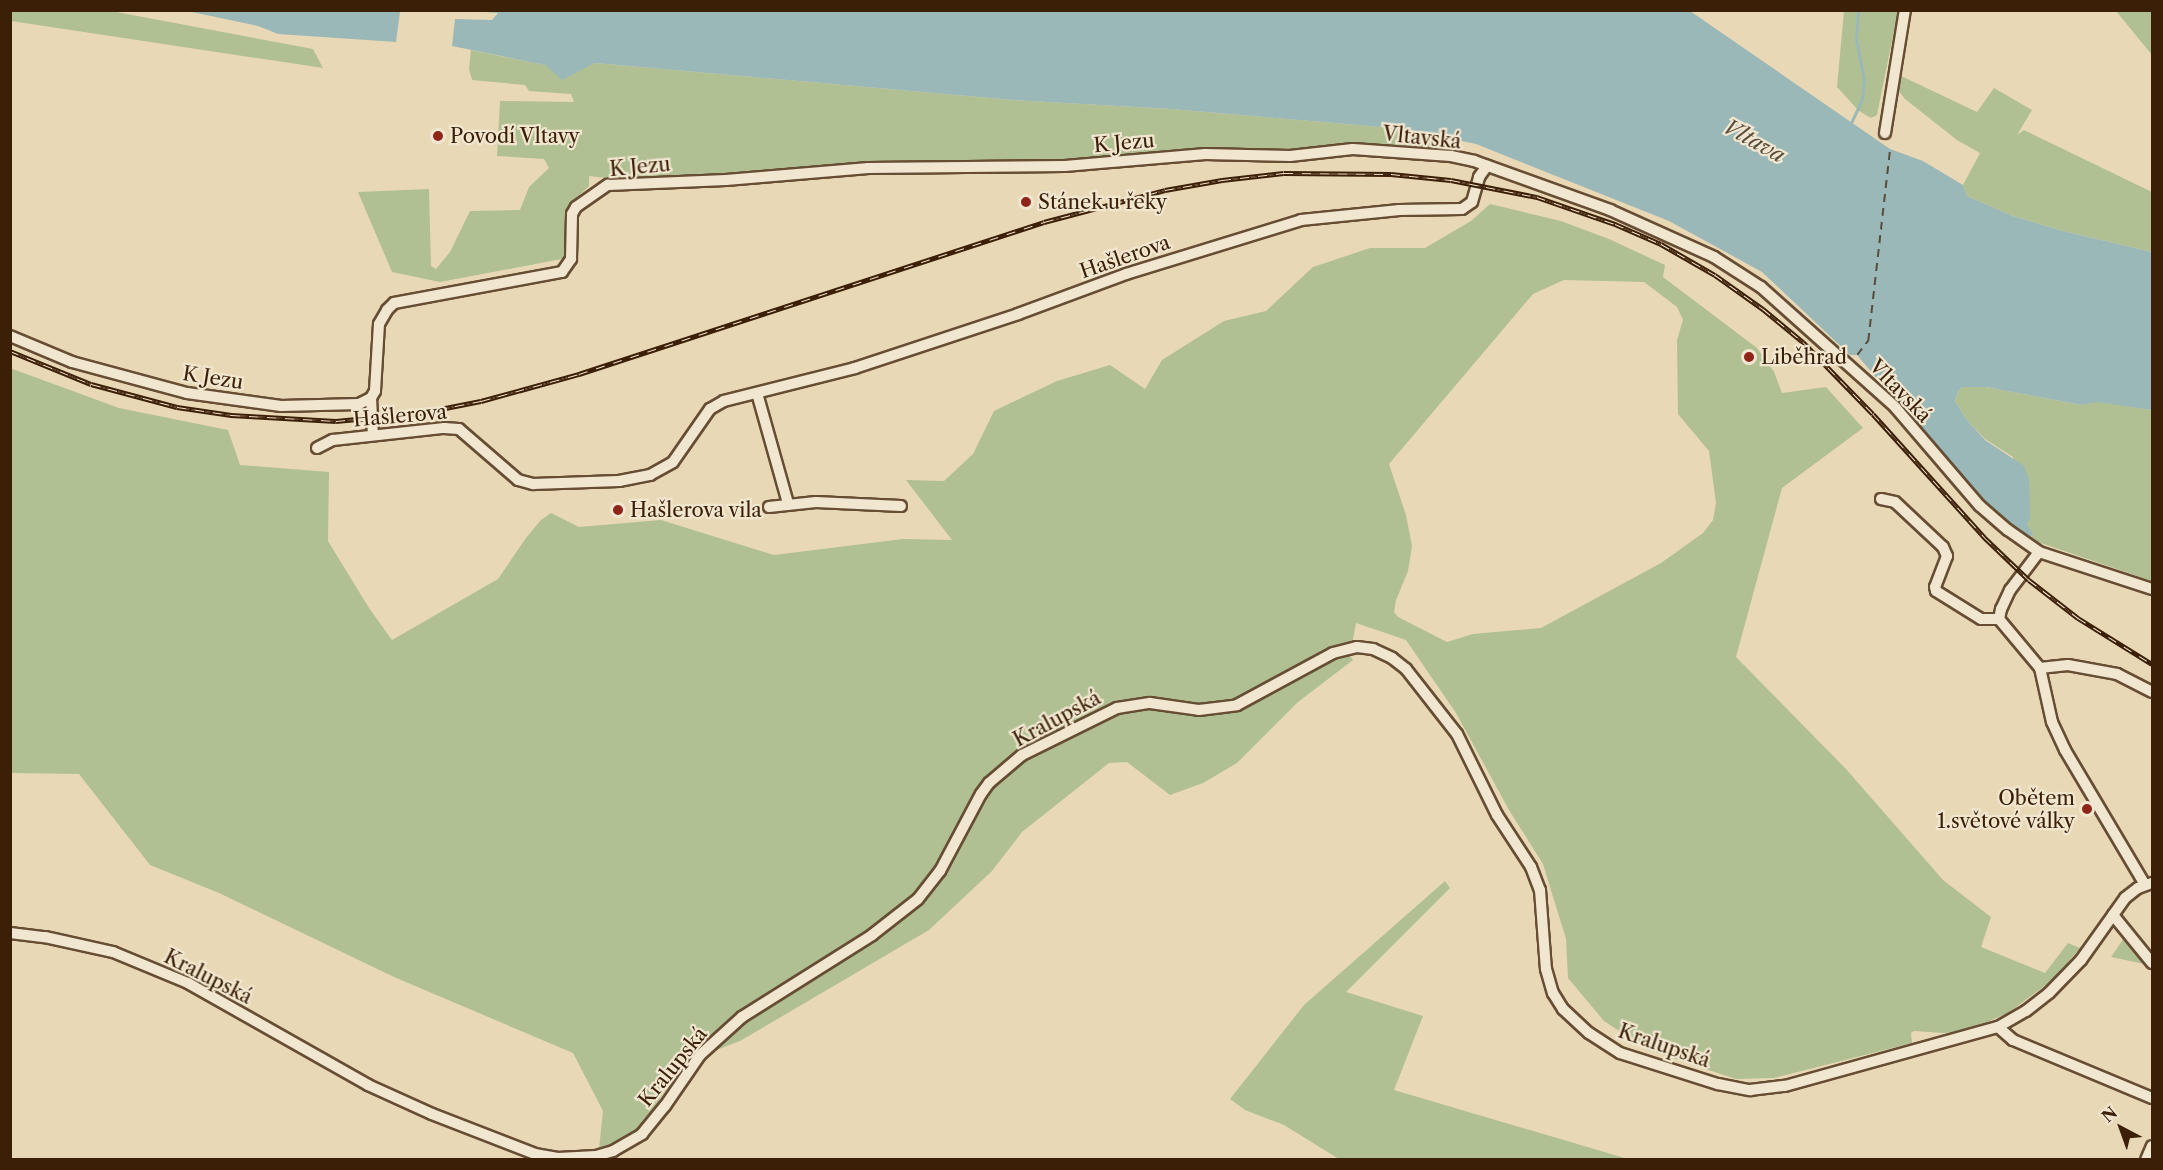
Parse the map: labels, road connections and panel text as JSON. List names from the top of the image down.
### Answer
{
  "streets": {
    "street": [
      "Vltavská",
      "K Jezu",
      "Hašlerova",
      "Kralupská"
    ]
  },
  "crossings": [
    ["Vltavská", "K Jezu"],
    ["Vltavská", "Hašlerova"]
  ],
  "water": ["Vltava"],
  "places": [
    "Povodí Vltavy",
    "Stánek u řeky",
    "Liběhrad",
    "Hašlerova vila",
    "Obětem 1.světové války"
  ],
  "north": "top left"
}
